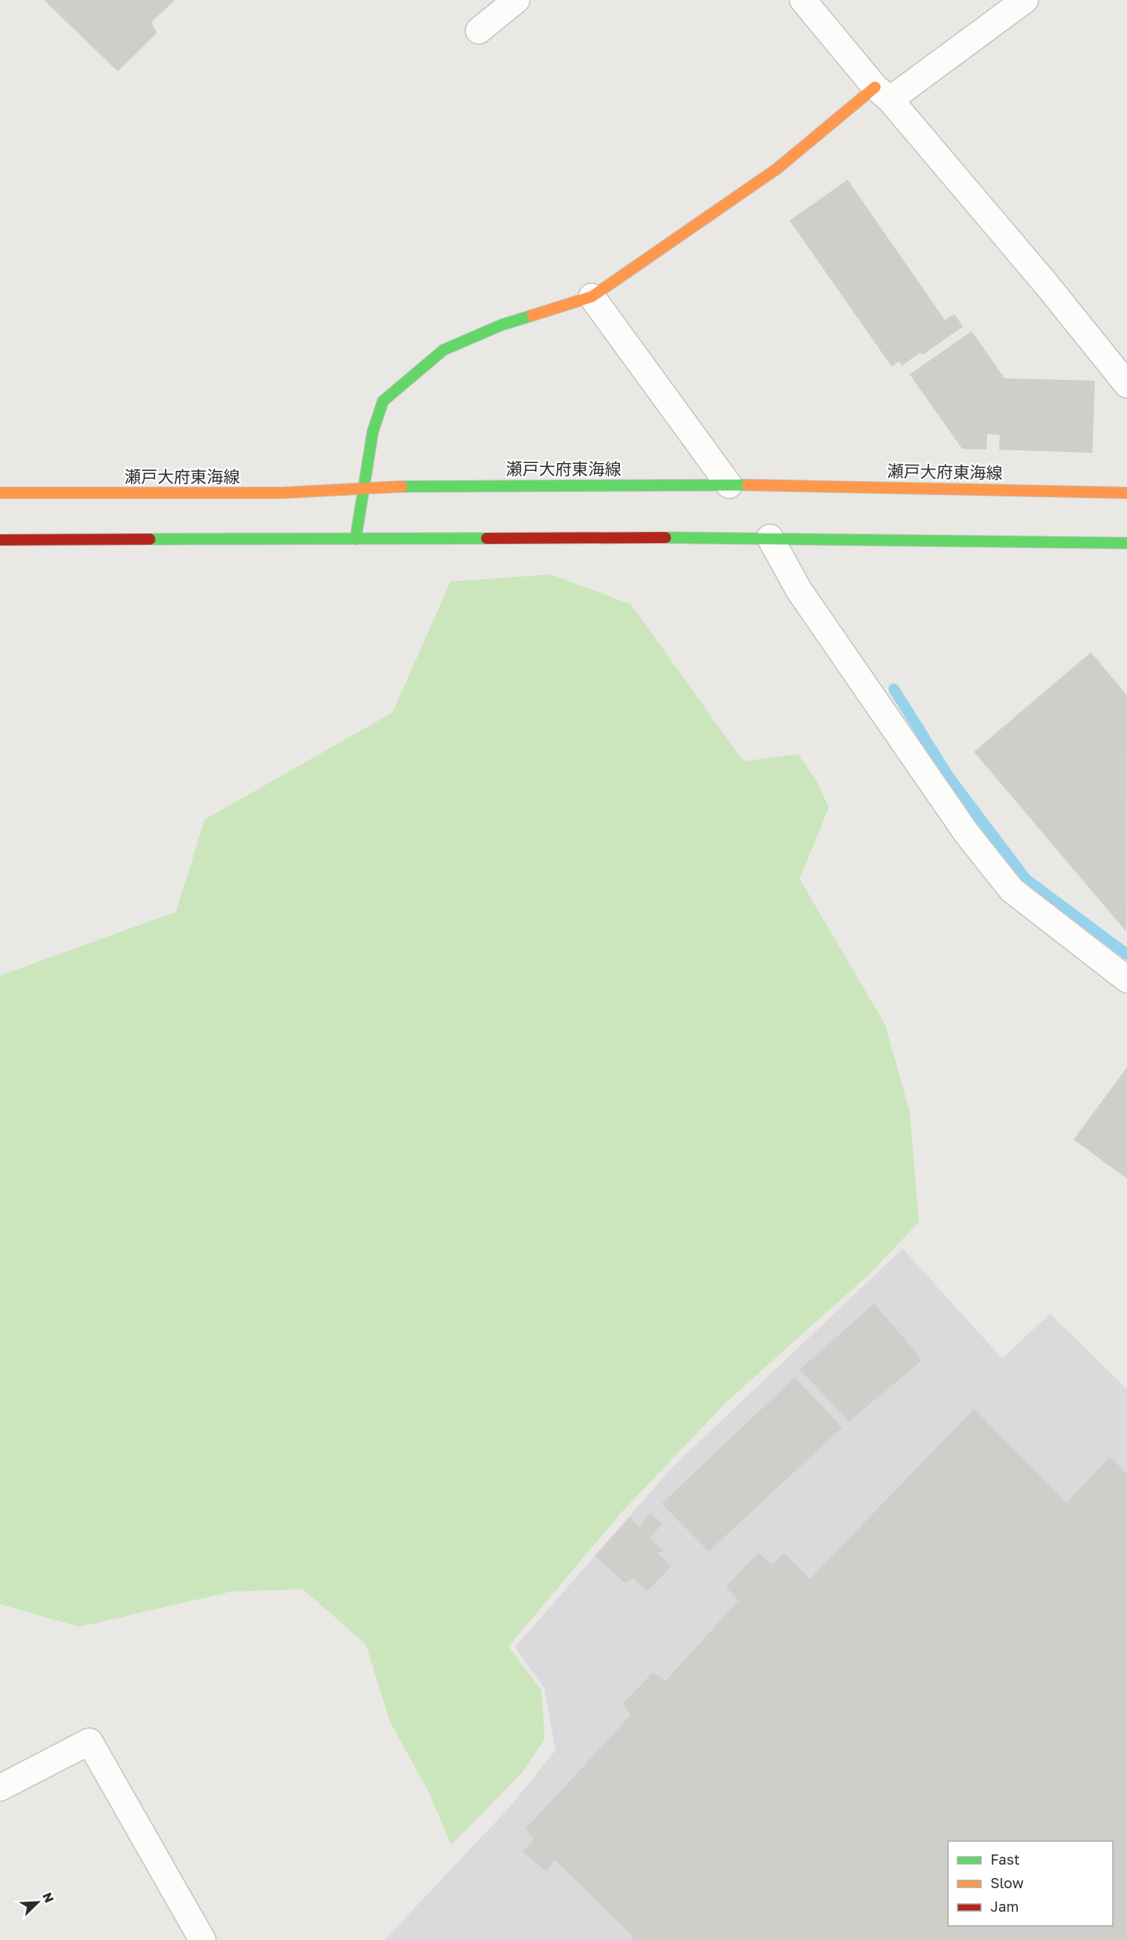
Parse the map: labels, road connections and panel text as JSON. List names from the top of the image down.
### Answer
{
  "streets": {
    "main road": ["瀬戸大府東海線"]
  },
  "legend": ["Fast", "Slow", "Jam"],
  "north": "top right"
}
